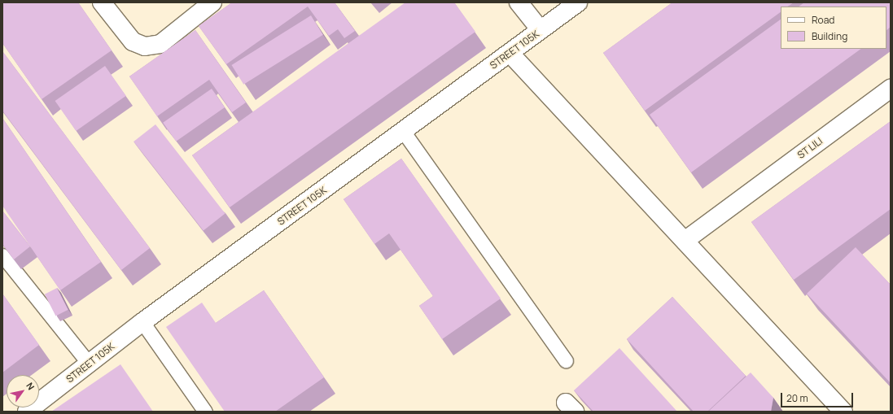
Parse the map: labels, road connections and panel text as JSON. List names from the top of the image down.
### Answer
{
  "streets": {
    "street": ["STREET 105K"]
  },
  "legend": ["Road", "Building"],
  "scale_bar": "20 m",
  "north": "top right"
}
